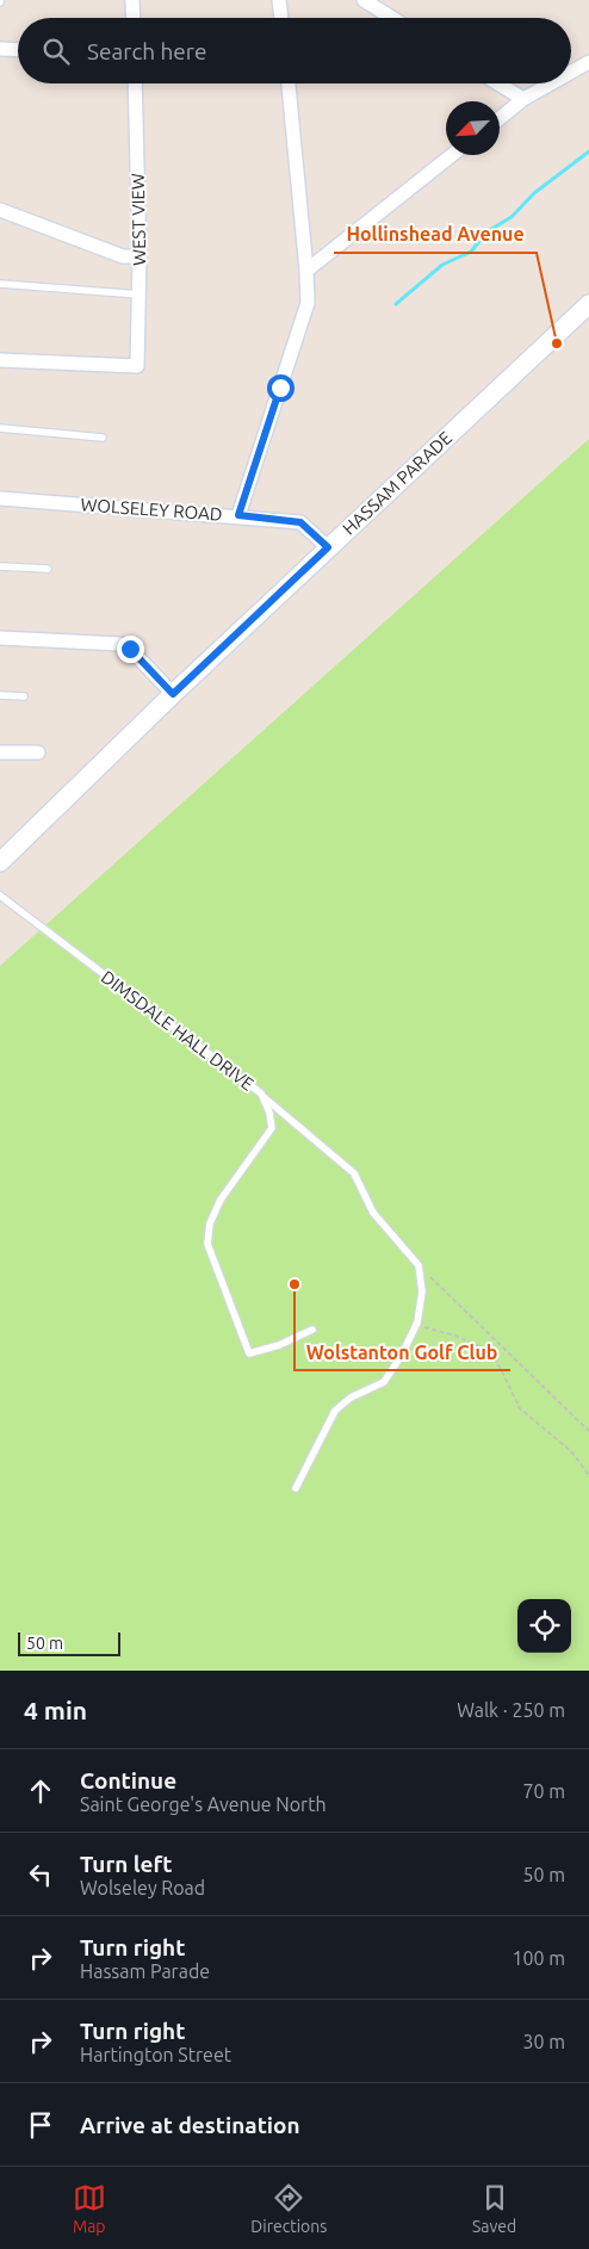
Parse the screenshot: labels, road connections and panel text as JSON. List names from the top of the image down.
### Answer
{
  "streets": {
    "street": ["WEST VIEW", "HASSAM PARADE", "WOLSELEY ROAD"],
    "lane": ["DIMSDALE HALL DRIVE"]
  },
  "crossings": [
    ["HASSAM PARADE", "WOLSELEY ROAD"]
  ],
  "places": ["Hollinshead Avenue", "Wolstanton Golf Club"],
  "scale_bar": "50 m",
  "north": "bottom left",
  "page": {
    "search": "Search here",
    "scale": "50 m",
    "heading": ["4 min", "Walk · 250 m"],
    "list": [
      ["Continue", "Saint George's Avenue North", "70 m"],
      ["Turn left", "Wolseley Road", "50 m"],
      ["Turn right", "Hassam Parade", "100 m"],
      ["Turn right", "Hartington Street", "30 m"],
      "Arrive at destination"
    ],
    "nav": ["Map", "Directions", "Saved"]
  }
}
